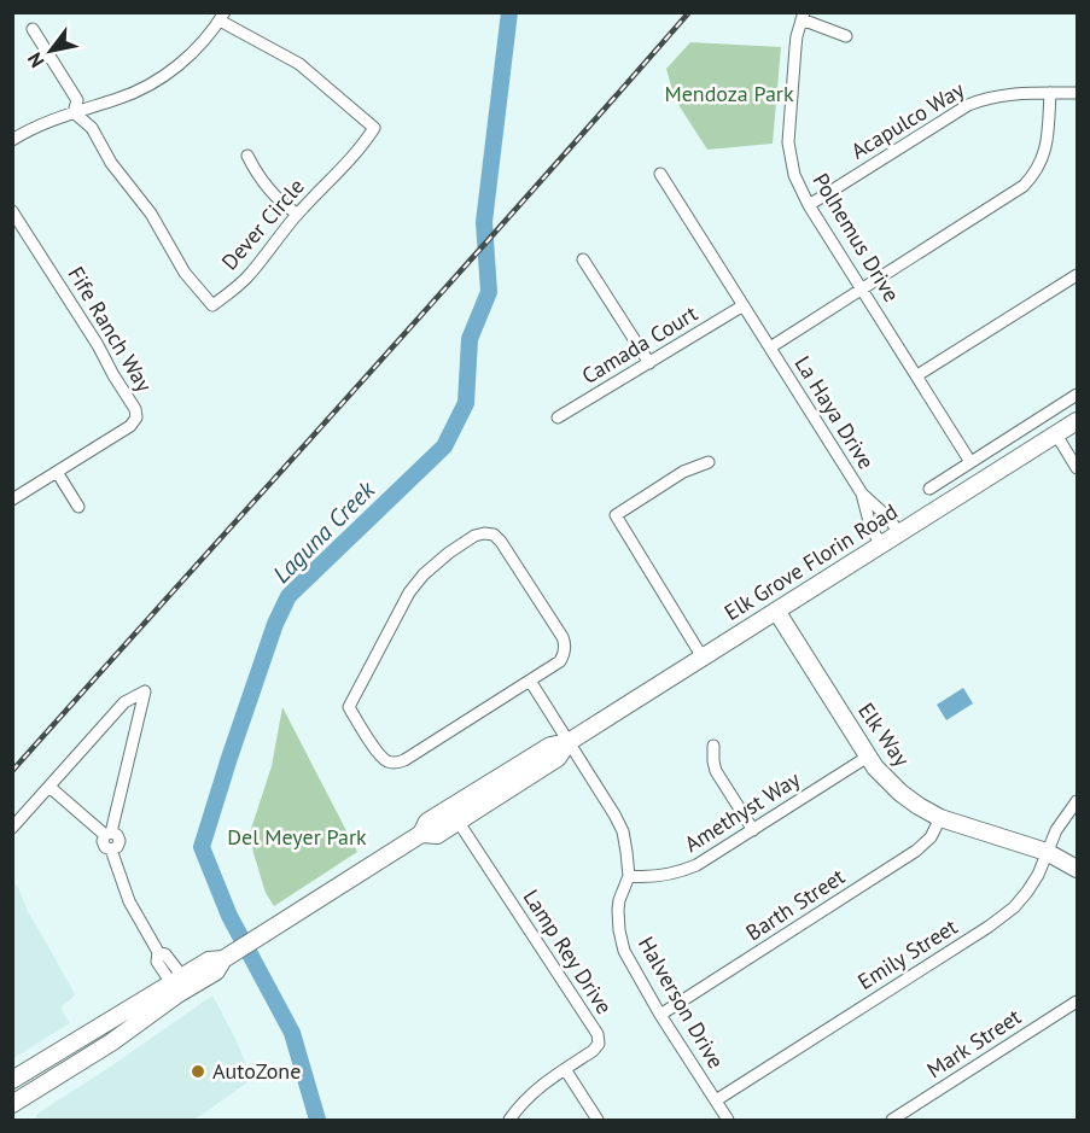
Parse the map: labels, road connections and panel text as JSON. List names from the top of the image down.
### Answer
{
  "streets": {
    "main road": ["Elk Grove Florin Road", "Elk Way"],
    "street": [
      "Acapulco Way",
      "Dever Circle",
      "Polhemus Drive",
      "Fife Ranch Way",
      "Camada Court",
      "La Haya Drive",
      "Amethyst Way",
      "Barth Street",
      "Lamp Rey Drive",
      "Emily Street",
      "Halverson Drive",
      "Mark Street"
    ]
  },
  "crossings": [
    ["Acapulco Way", "Polhemus Drive"],
    ["Camada Court", "La Haya Drive"],
    ["La Haya Drive", "Elk Grove Florin Road"],
    ["Elk Grove Florin Road", "Elk Way"],
    ["Elk Grove Florin Road", "Lamp Rey Drive"],
    ["Elk Grove Florin Road", "Halverson Drive"],
    ["Elk Way", "Amethyst Way"],
    ["Elk Way", "Barth Street"],
    ["Elk Way", "Emily Street"],
    ["Amethyst Way", "Halverson Drive"],
    ["Barth Street", "Halverson Drive"],
    ["Emily Street", "Halverson Drive"]
  ],
  "water": ["Laguna Creek"],
  "parks": ["Mendoza Park", "Del Meyer Park"],
  "places": ["AutoZone"],
  "north": "bottom left"
}
